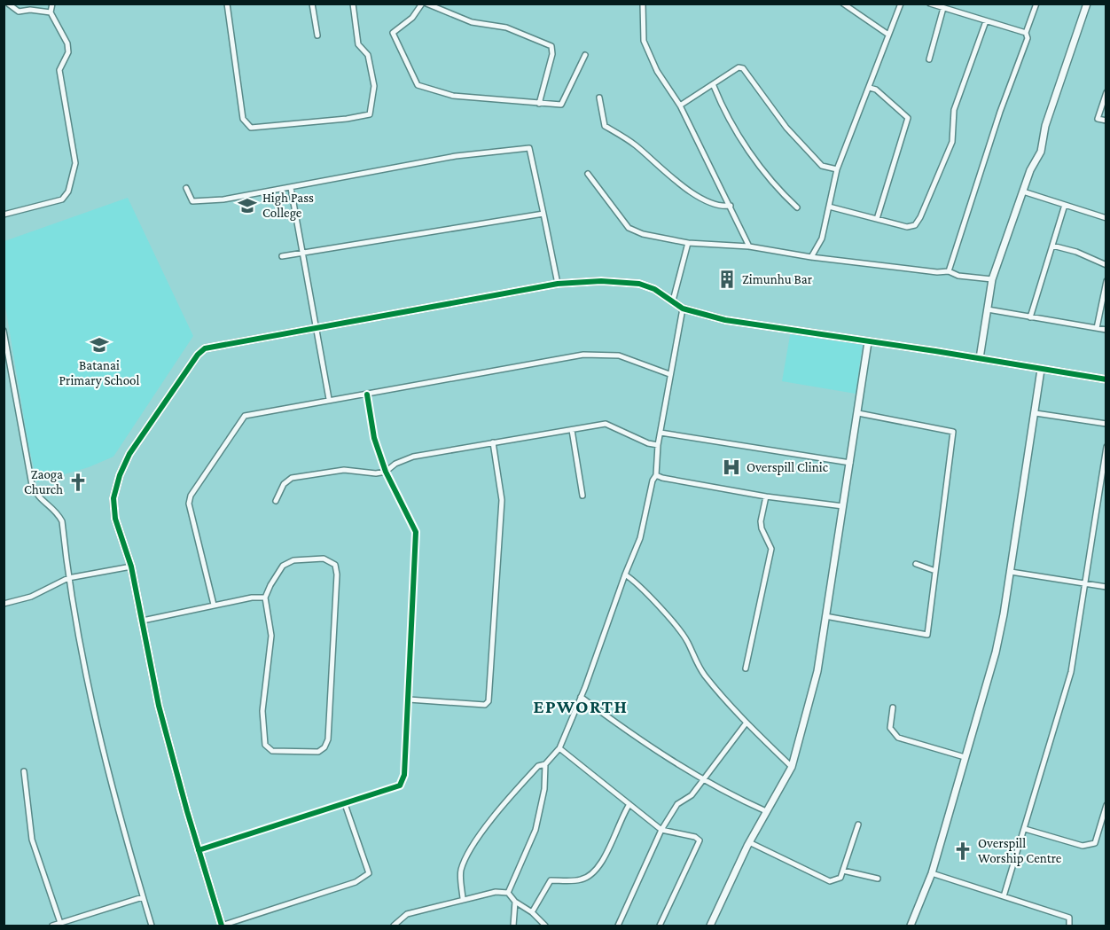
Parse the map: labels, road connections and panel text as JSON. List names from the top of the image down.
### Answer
{
  "districts": ["EPWORTH"],
  "places": {
    "school or university": ["High Pass College", "Batanai Primary School"],
    "building": ["Zimunhu Bar"],
    "hospital": ["Overspill Clinic"],
    "church": ["Zaoga Church", "Overspill Worship Centre"]
  }
}
